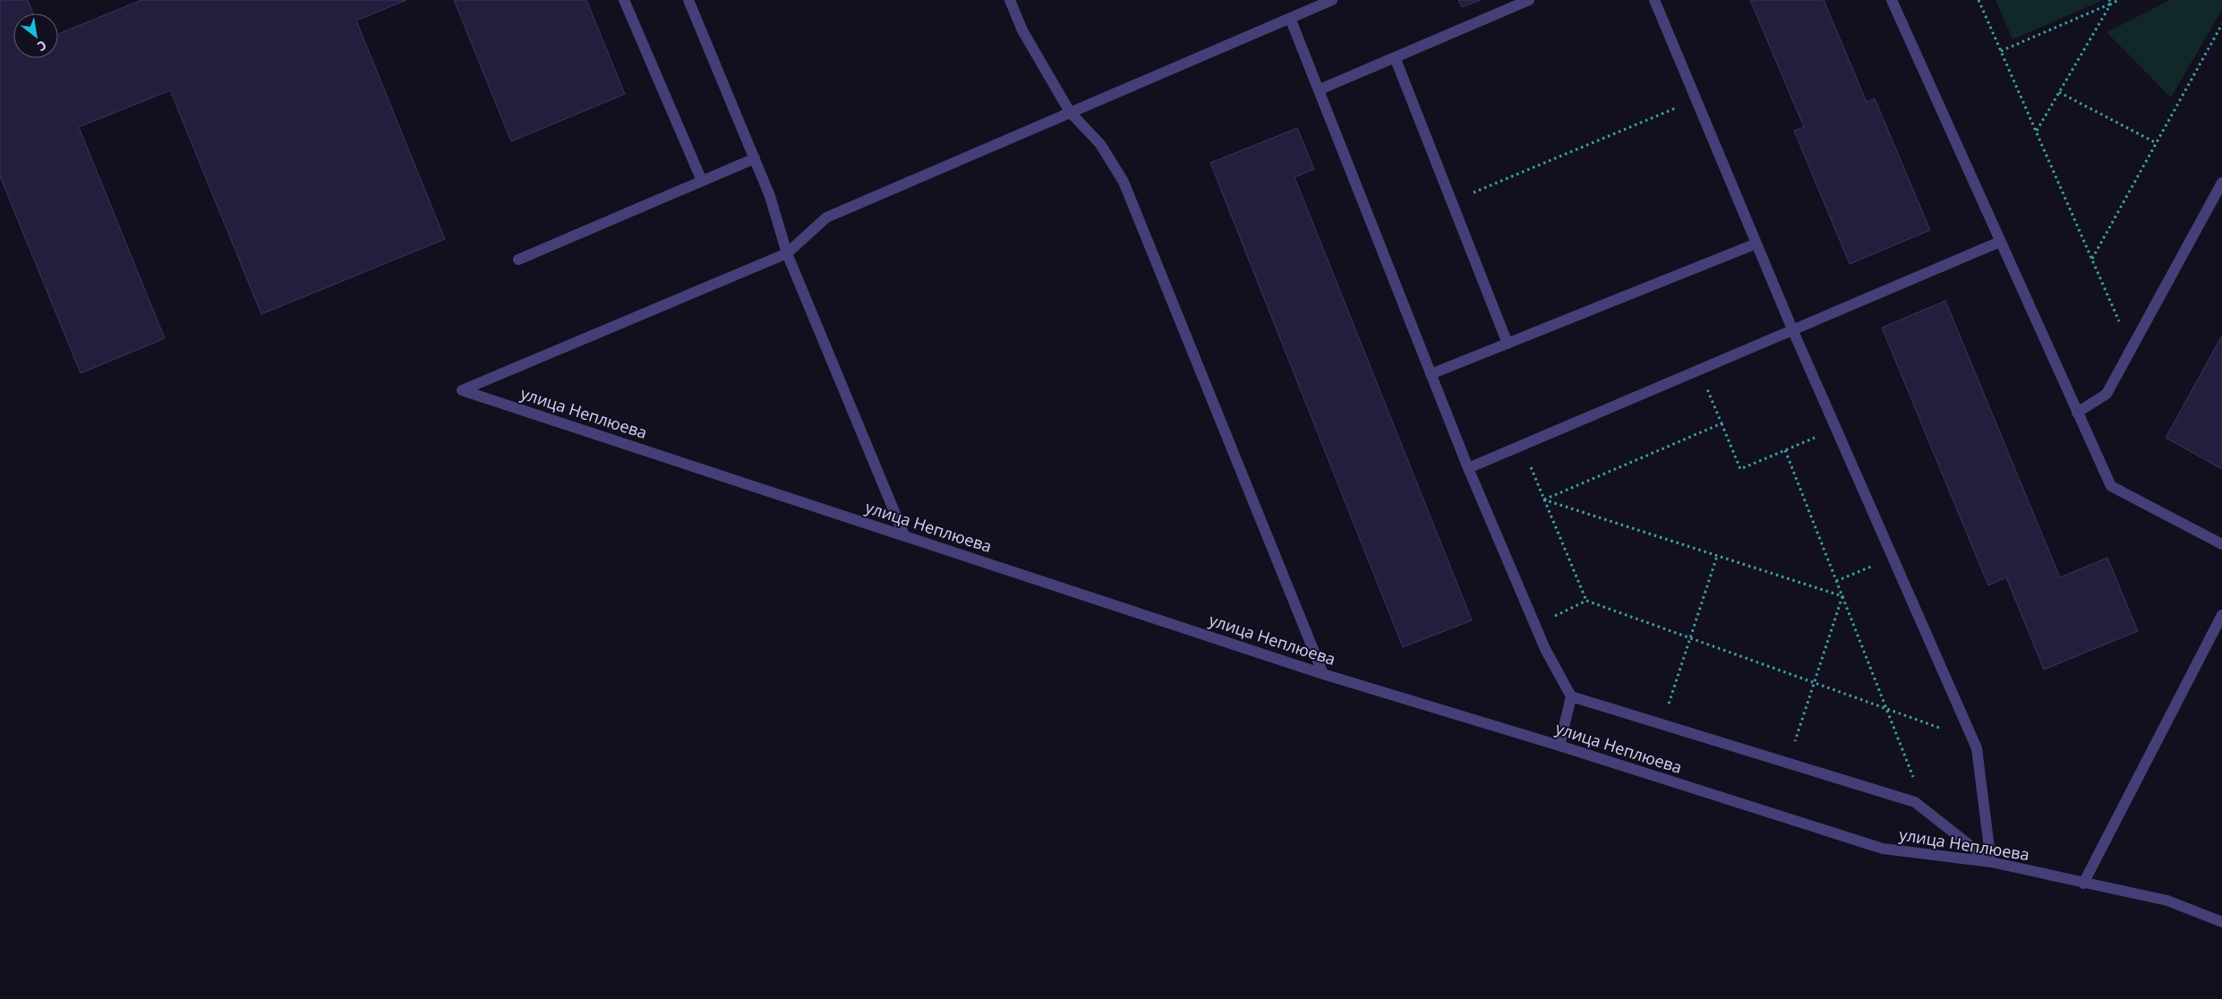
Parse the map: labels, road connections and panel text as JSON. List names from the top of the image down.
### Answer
{
  "streets": {
    "lane": ["улица Неплюева"]
  },
  "north": "bottom right"
}
